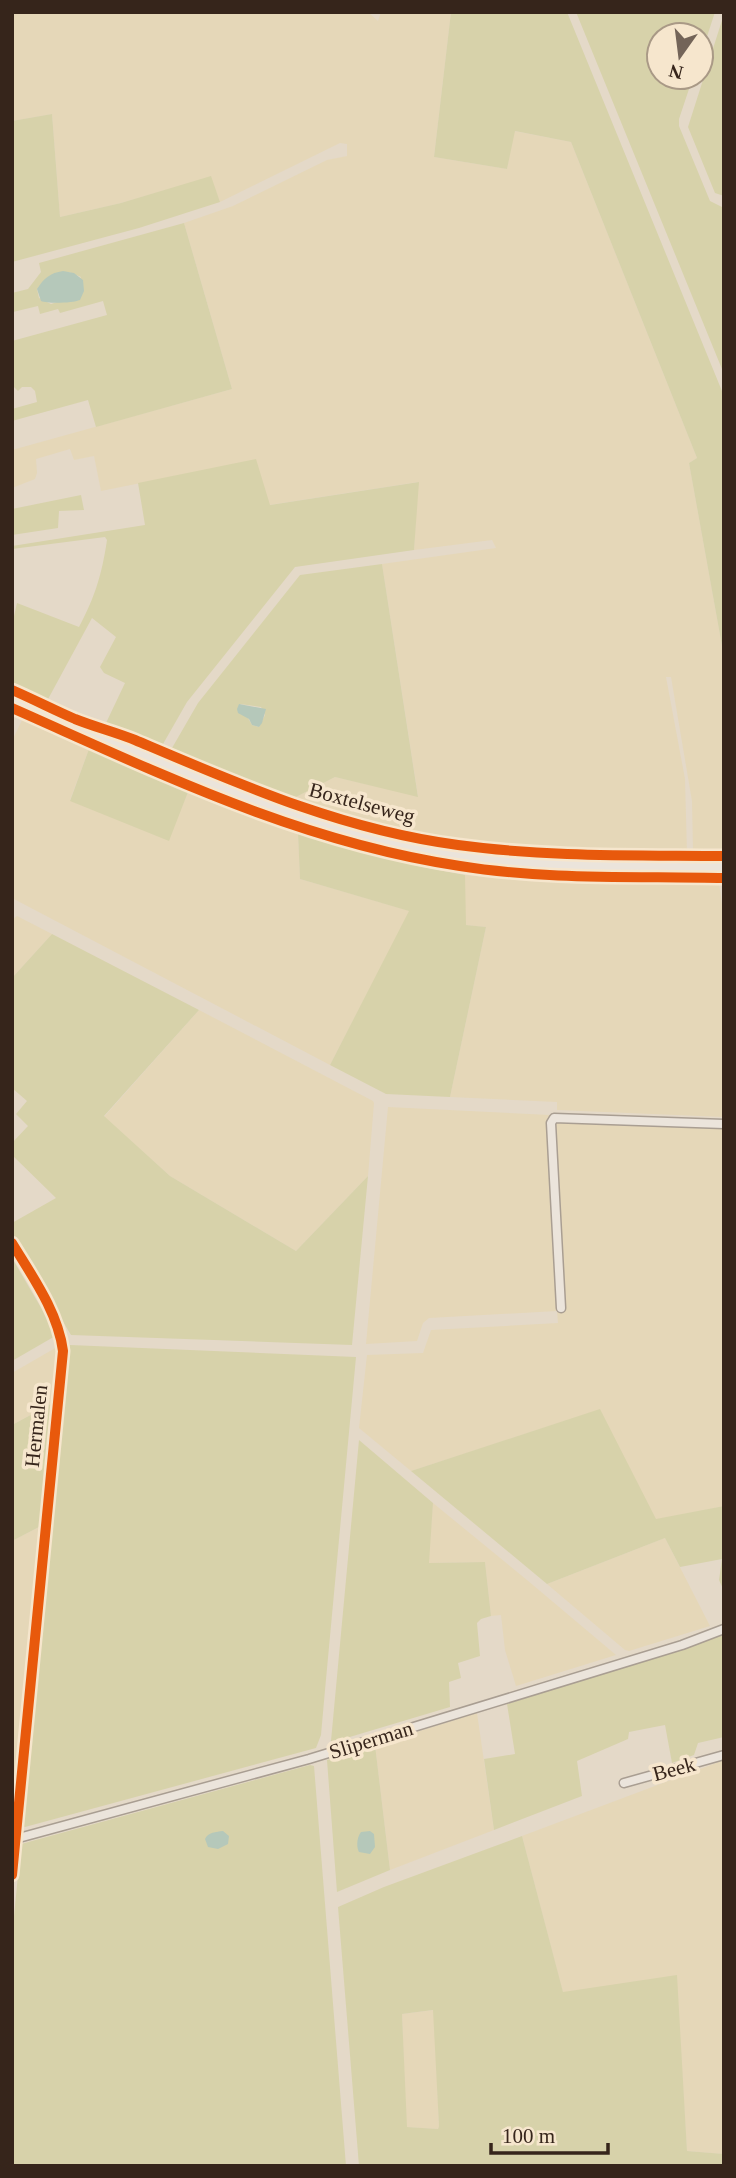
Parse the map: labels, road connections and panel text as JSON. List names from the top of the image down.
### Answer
{
  "streets": {
    "main road": ["Boxtelseweg"],
    "street": ["Hermalen", "Sliperman", "Beek"]
  },
  "crossings": [
    ["Hermalen", "Sliperman"]
  ],
  "scale_bar": "100 m",
  "north": "bottom"
}
